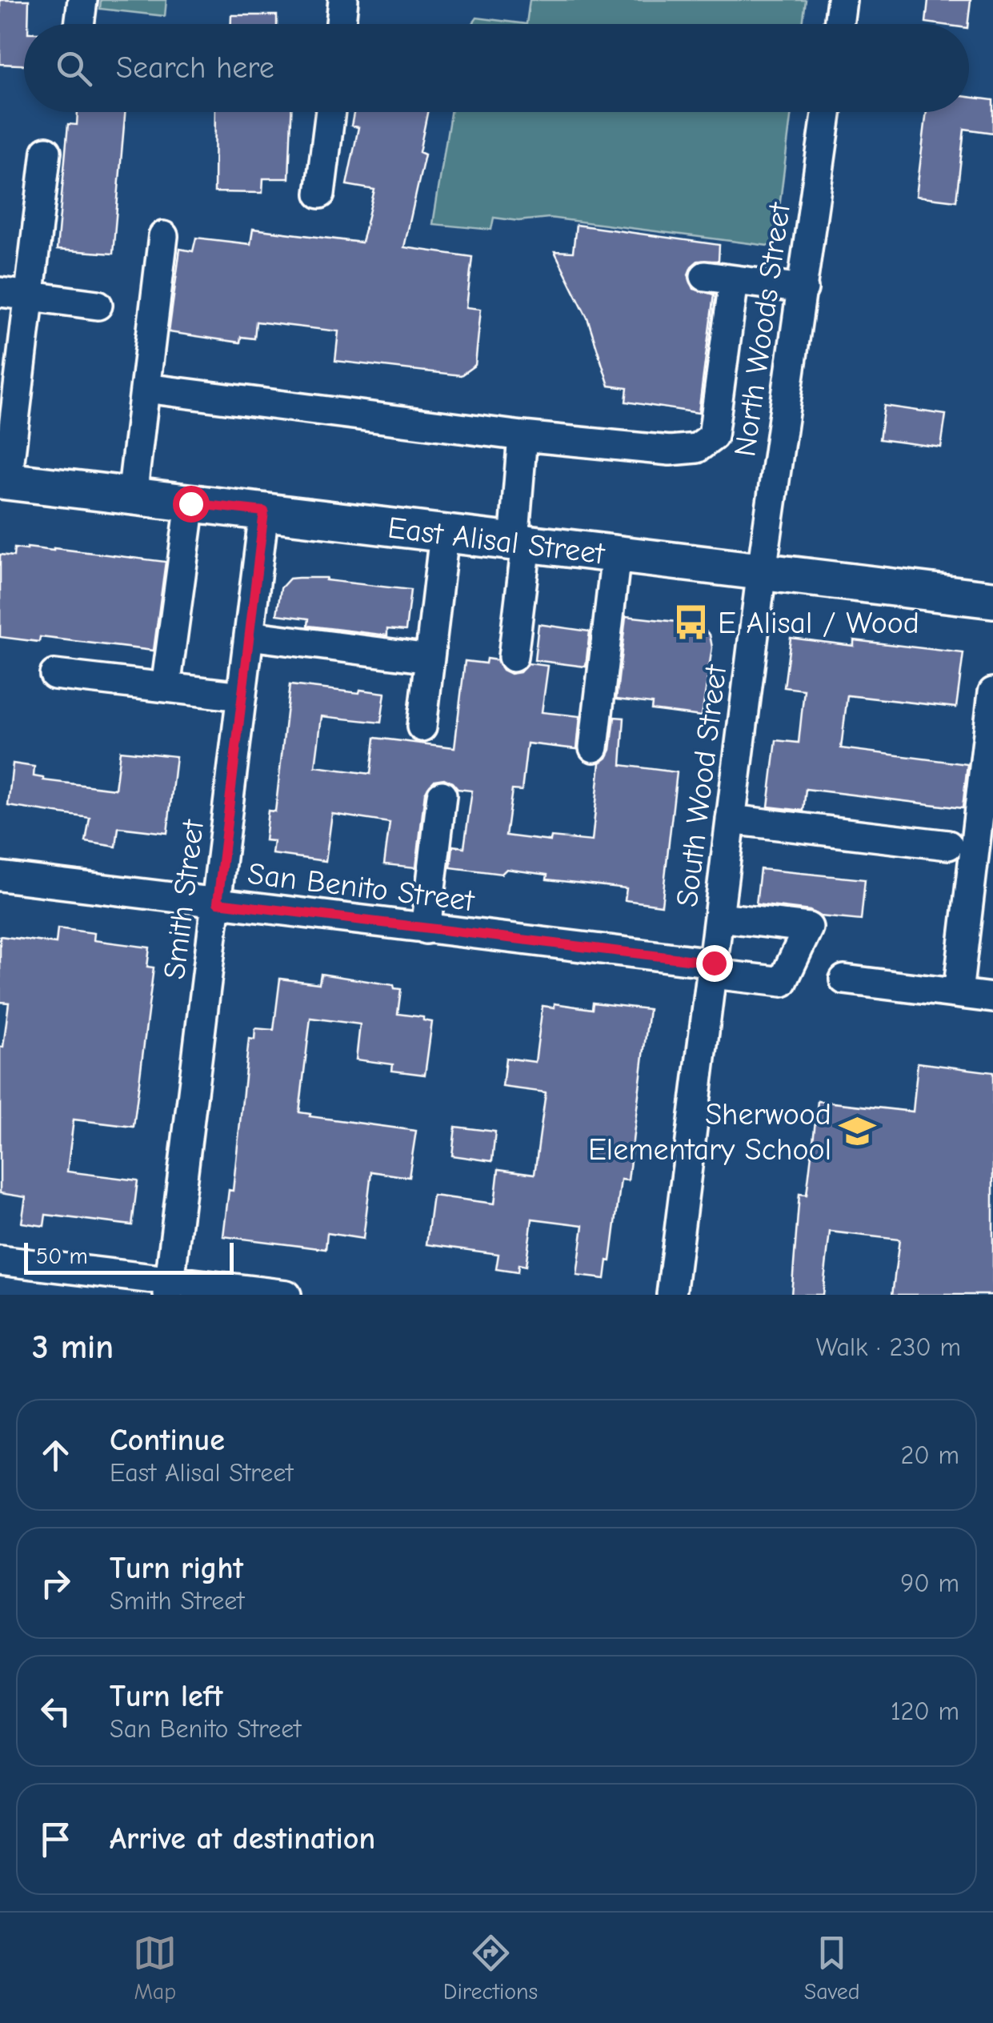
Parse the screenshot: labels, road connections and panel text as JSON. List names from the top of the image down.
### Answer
{
  "streets": {
    "main road": ["East Alisal Street"],
    "street": [
      "North Woods Street",
      "South Wood Street",
      "San Benito Street",
      "Smith Street"
    ]
  },
  "crossings": [
    ["North Woods Street", "East Alisal Street"],
    ["North Woods Street", "South Wood Street"],
    ["East Alisal Street", "South Wood Street"],
    ["East Alisal Street", "Smith Street"],
    ["South Wood Street", "San Benito Street"],
    ["San Benito Street", "Smith Street"]
  ],
  "places": {
    "bus stop": ["E Alisal / Wood"],
    "school or university": ["Sherwood Elementary School"]
  },
  "scale_bar": "50 m",
  "page": {
    "search": "Search here",
    "scale": "50 m",
    "heading": ["3 min", "Walk · 230 m"],
    "list": [
      ["Continue", "East Alisal Street", "20 m"],
      ["Turn right", "Smith Street", "90 m"],
      ["Turn left", "San Benito Street", "120 m"],
      "Arrive at destination"
    ],
    "nav": ["Map", "Directions", "Saved"]
  }
}
